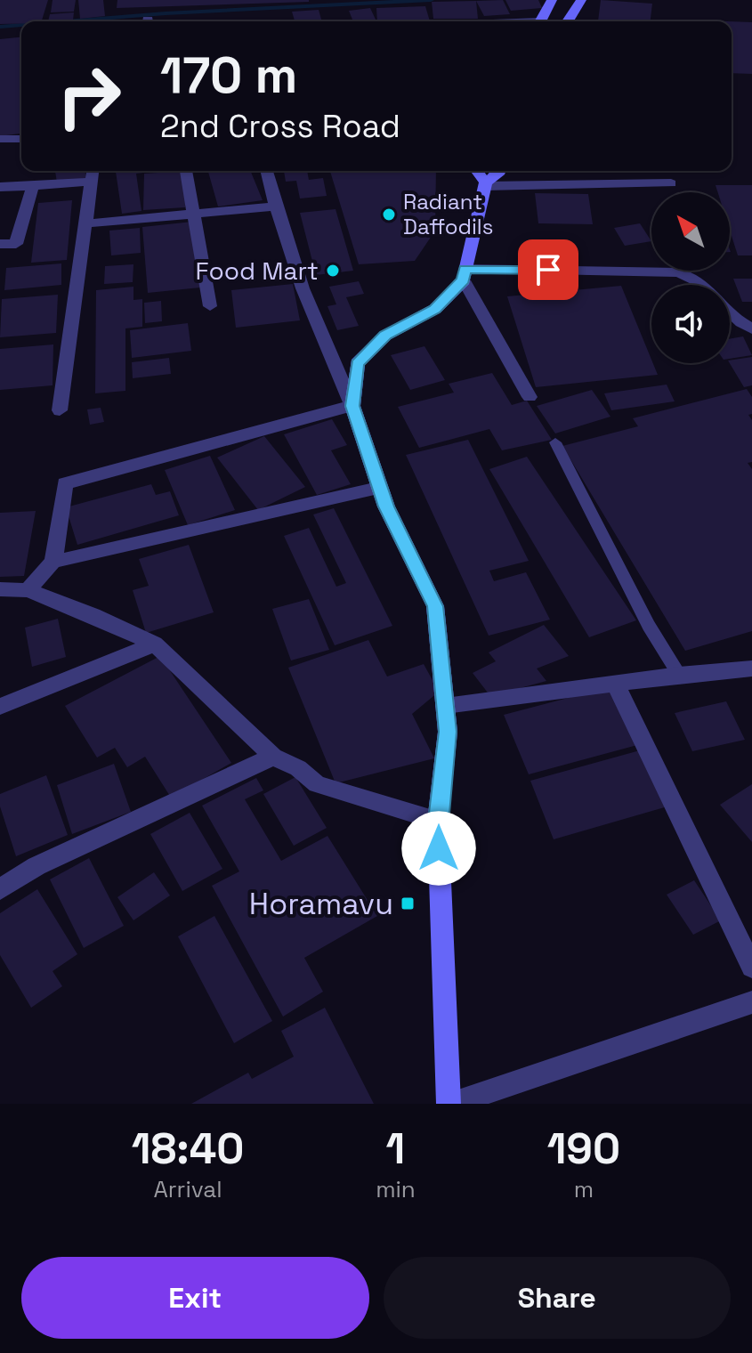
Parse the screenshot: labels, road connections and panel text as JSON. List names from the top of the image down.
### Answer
{
  "places": {
    "other": ["Radiant Daffodils", "Food Mart"],
    "transit": ["Horamavu"]
  },
  "north": "top left",
  "page": {
    "turn": ["170 m", "2nd Cross Road"],
    "eta": [
      "18:40",
      "Arrival",
      "1",
      "min",
      "190",
      "m"
    ],
    "buttons": ["Exit", "Share"]
  }
}
